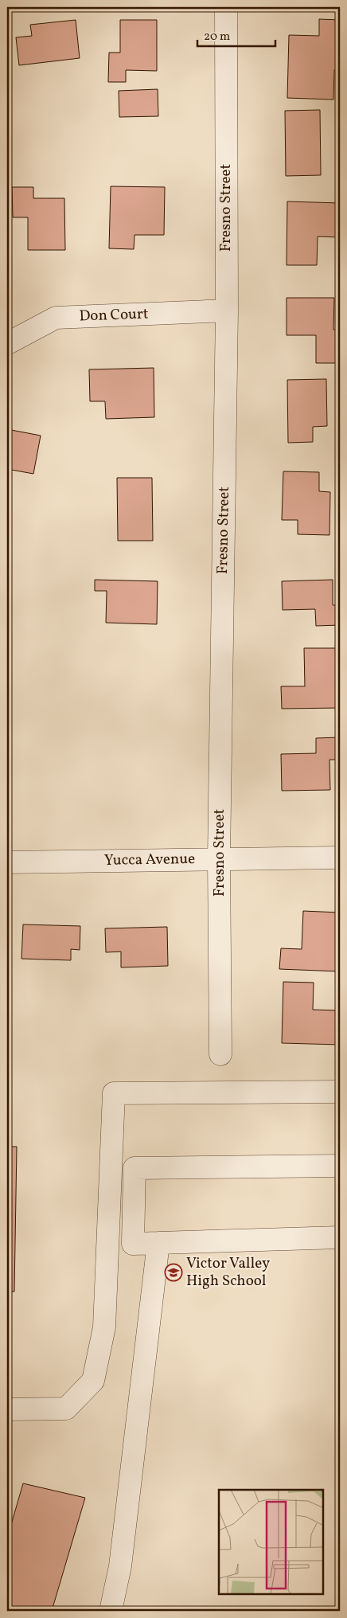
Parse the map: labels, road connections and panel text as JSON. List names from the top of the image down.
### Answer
{
  "streets": {
    "street": ["Fresno Street", "Don Court", "Yucca Avenue"]
  },
  "crossings": [
    ["Fresno Street", "Don Court"],
    ["Fresno Street", "Yucca Avenue"]
  ],
  "places": {
    "school or university": ["Victor Valley High School"]
  },
  "scale_bar": "20 m"
}
